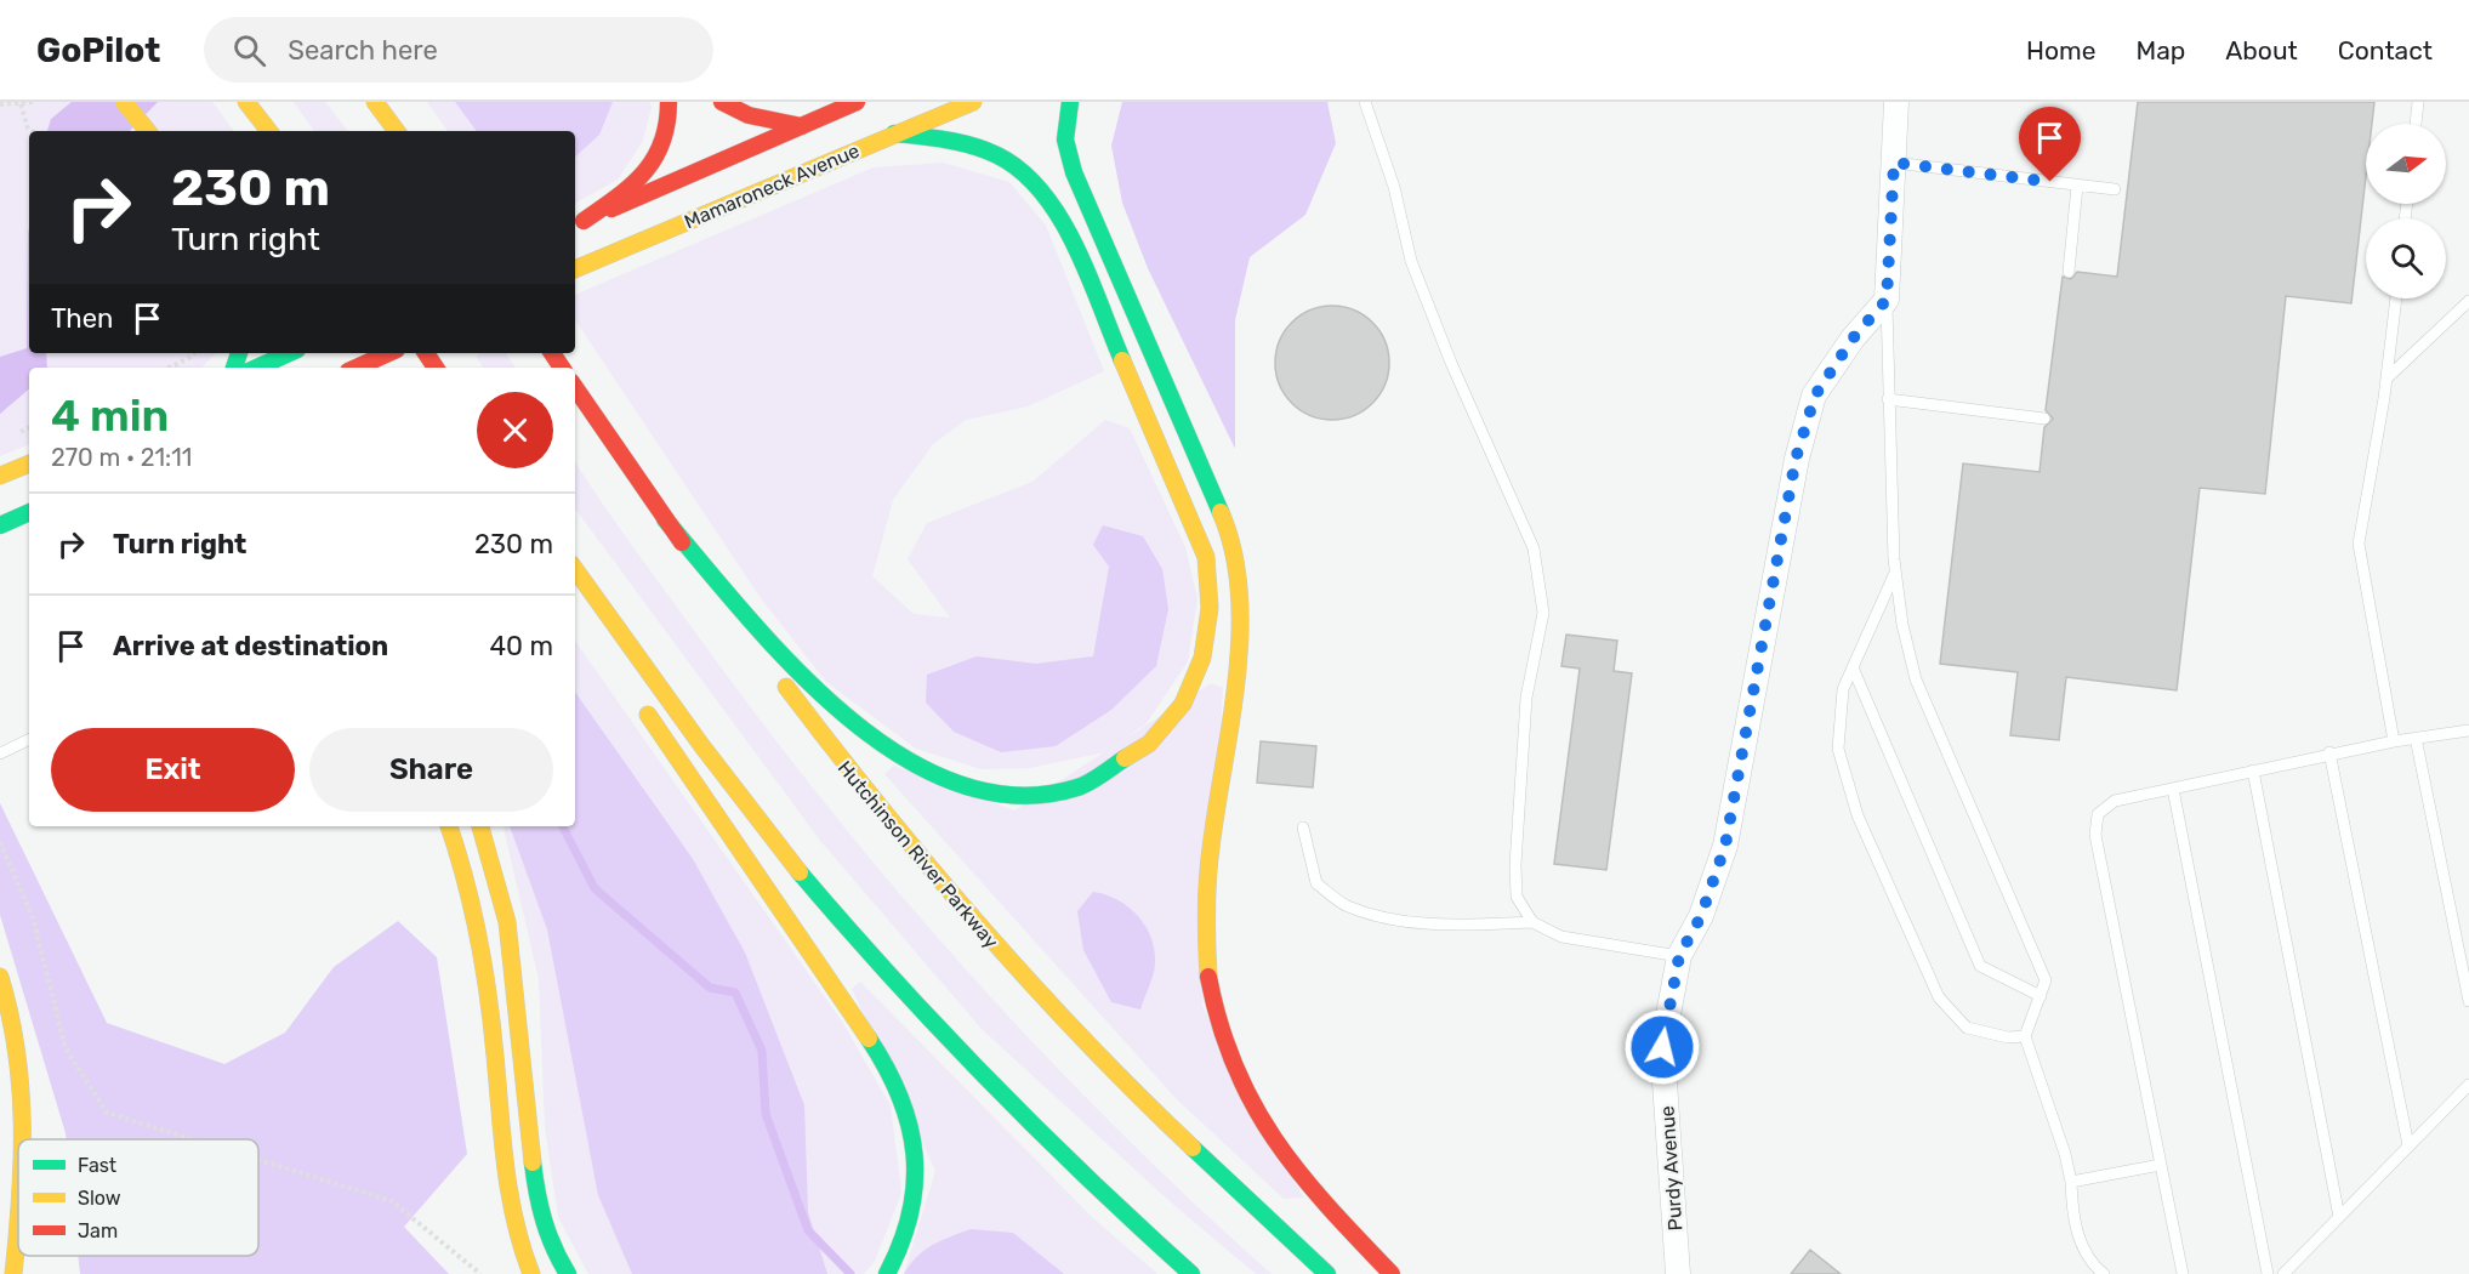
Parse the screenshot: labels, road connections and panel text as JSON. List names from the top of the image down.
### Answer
{
  "streets": {
    "main road": ["Mamaroneck Avenue", "Hutchinson River Parkway"],
    "street": ["Purdy Avenue"]
  },
  "legend": ["Fast", "Slow", "Jam"],
  "north": "right",
  "page": {
    "header": "GoPilot",
    "search": "Search here",
    "nav": [
      "Home",
      "Map",
      "About",
      "Contact"
    ],
    "turn": ["230 m", "Turn right"],
    "then": "Then",
    "heading": ["4 min", "270 m · 21:11"],
    "list": [
      {
        "name": "Turn right",
        "value": "230 m"
      },
      {
        "name": "Arrive at destination",
        "value": "40 m"
      }
    ],
    "buttons": ["Exit", "Share"]
  }
}
